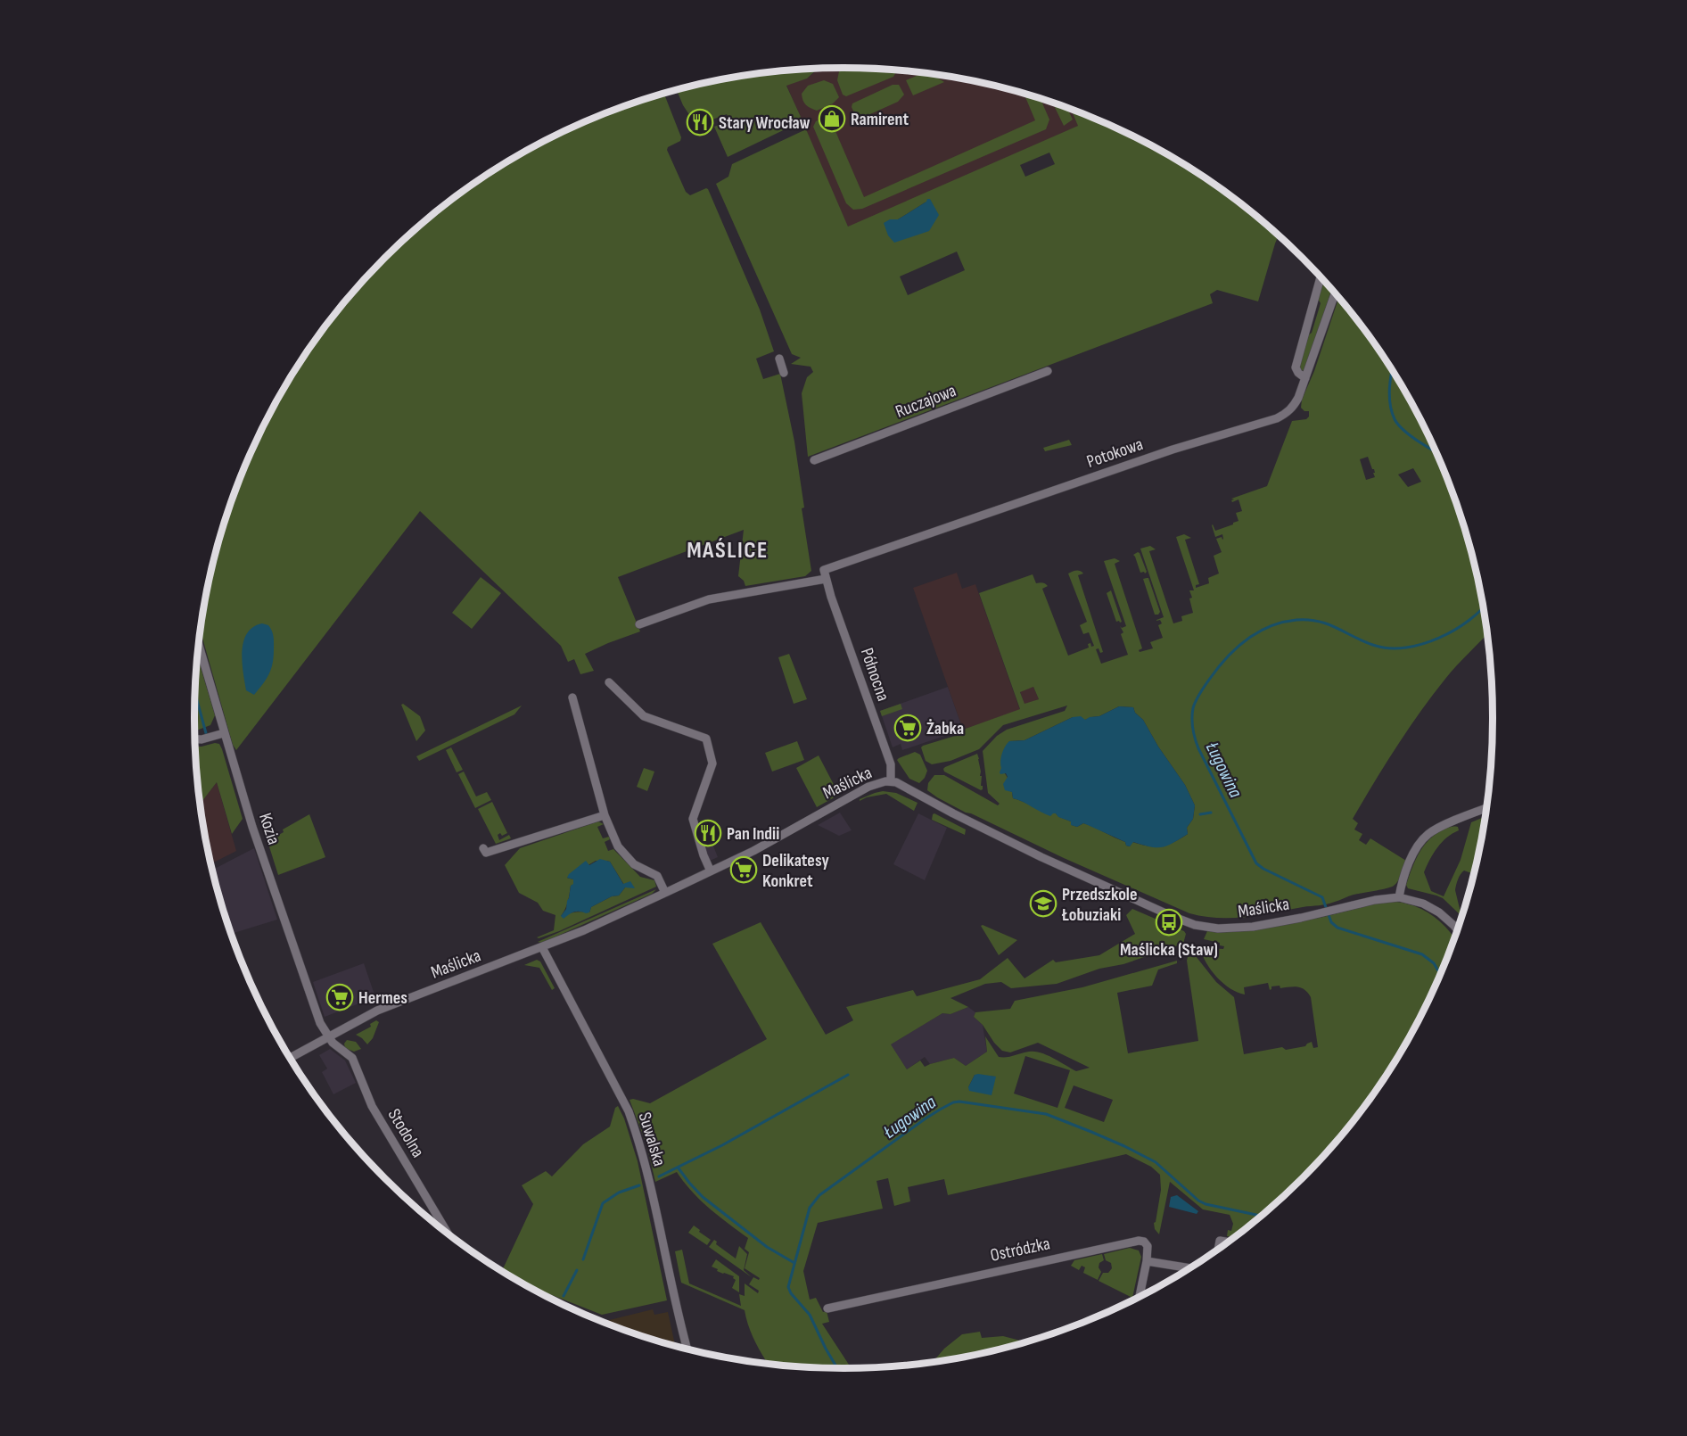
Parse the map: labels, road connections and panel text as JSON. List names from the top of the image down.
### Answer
{
  "streets": {
    "street": [
      "Ruczajowa",
      "Potokowa",
      "Północna",
      "Maślicka",
      "Kozia",
      "Stodolna",
      "Suwalska",
      "Ostródzka"
    ]
  },
  "crossings": [
    ["Potokowa", "Północna"],
    ["Północna", "Maślicka"],
    ["Maślicka", "Kozia"],
    ["Maślicka", "Stodolna"],
    ["Maślicka", "Suwalska"],
    ["Kozia", "Stodolna"]
  ],
  "districts": ["MAŚLICE"],
  "water": ["Ługowina"],
  "places": {
    "shop": ["Ramirent"],
    "restaurant": ["Stary Wrocław", "Pan Indii"],
    "supermarket": ["Żabka", "Delikatesy Konkret", "Hermes"],
    "school or university": ["Przedszkole Łobuziaki"],
    "bus stop": ["Maślicka (Staw)"]
  }
}
